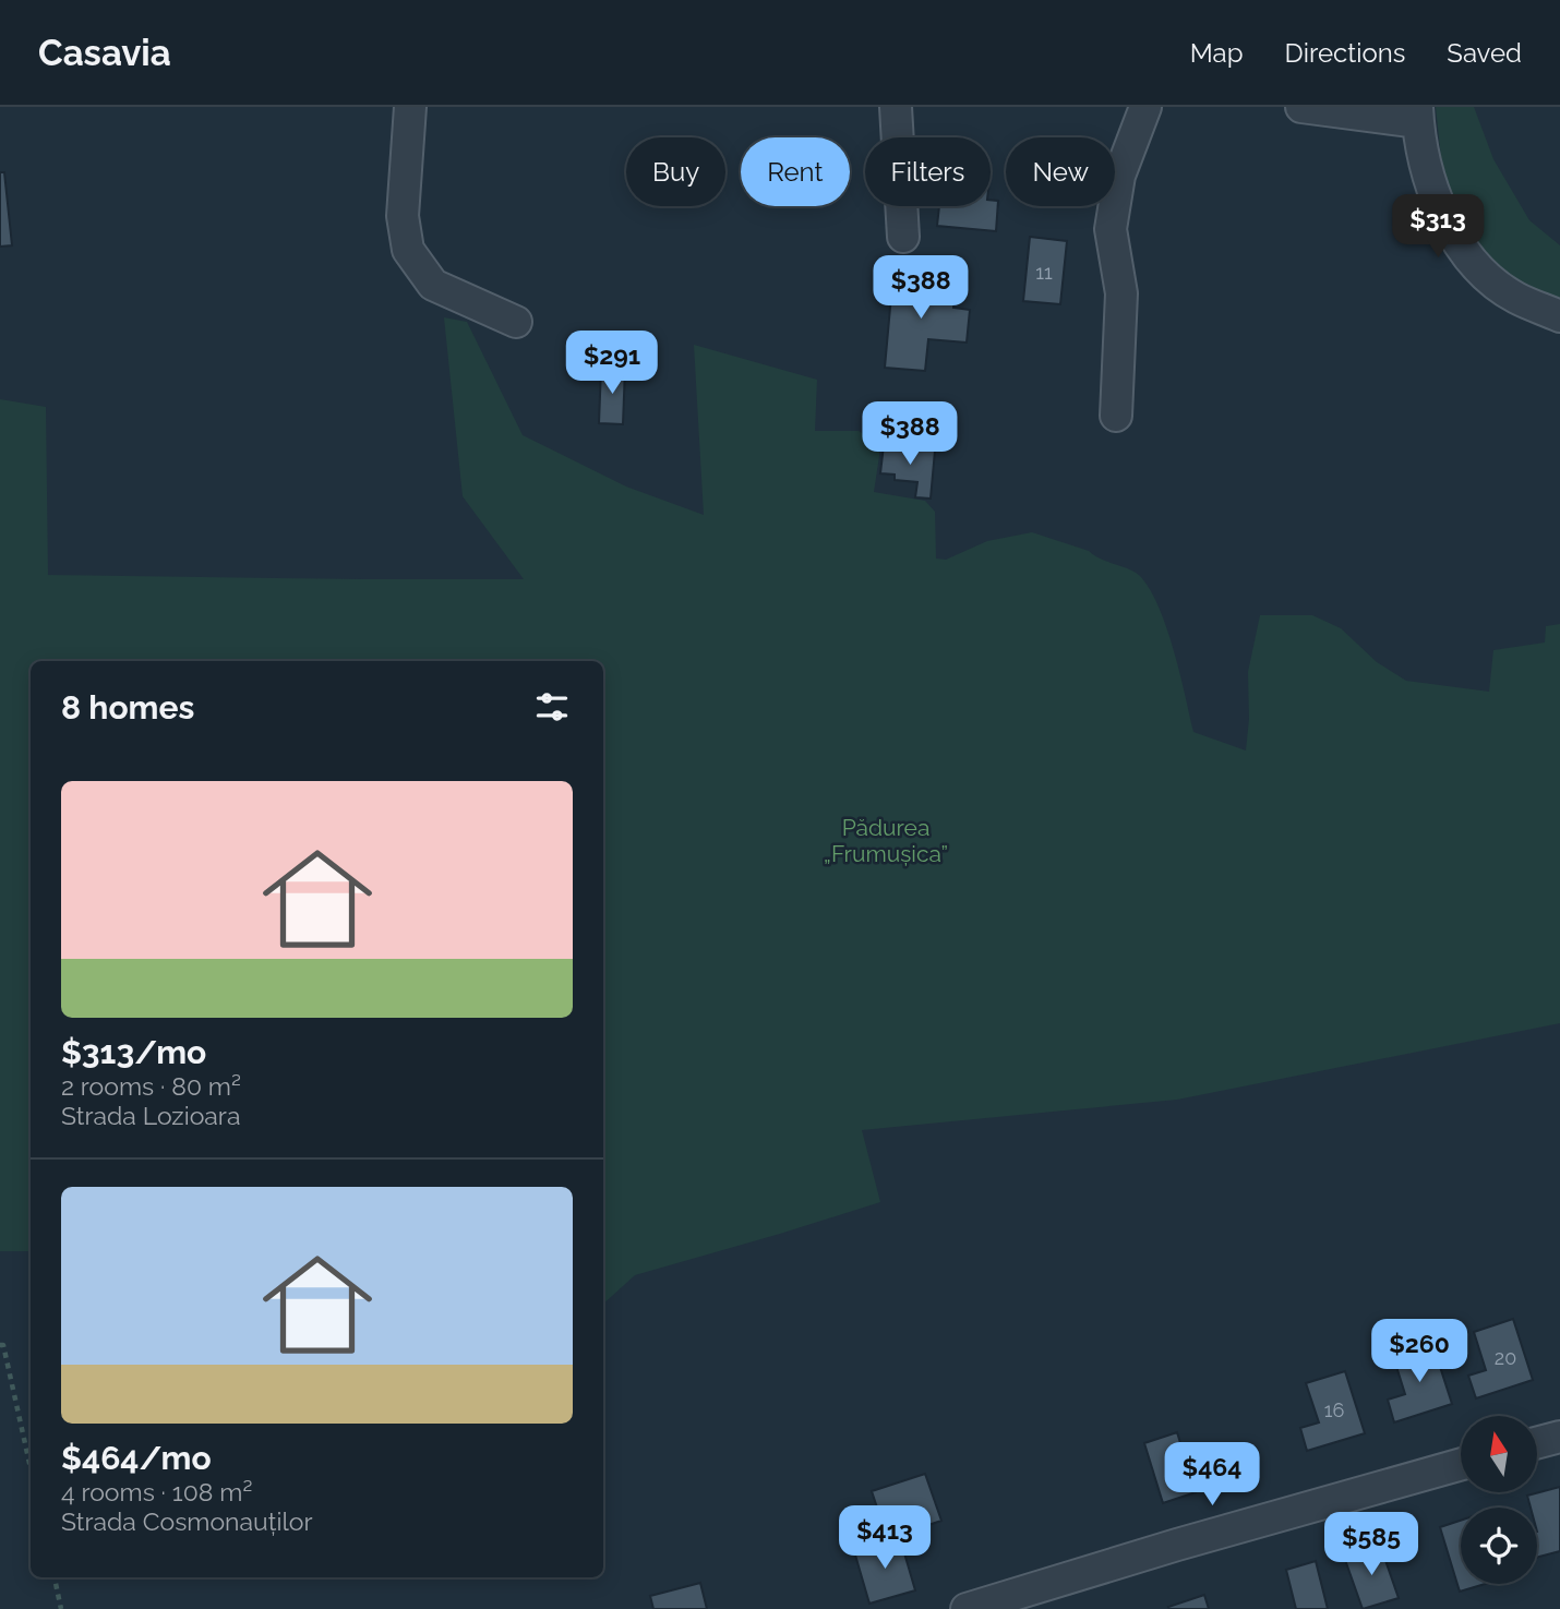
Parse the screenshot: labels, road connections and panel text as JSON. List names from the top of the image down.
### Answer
{
  "parks": ["Pădurea „Frumușica”"],
  "house_numbers": ["11", "20", "16"],
  "north": "top",
  "page": {
    "header": "Casavia",
    "nav": ["Map", "Directions", "Saved"],
    "chip": [
      "Buy",
      "Rent",
      "Filters",
      "New"
    ],
    "price": [
      "$313",
      "$388",
      "$291",
      "$388",
      "$260",
      "$464",
      "$413",
      "$585"
    ],
    "heading": "8 homes",
    "list": [
      {
        "name": "$313/mo",
        "note": "2 rooms · 80 m² · Strada Lozioara"
      },
      {
        "name": "$464/mo",
        "note": "4 rooms · 108 m² · Strada Cosmonauților"
      }
    ]
  }
}
